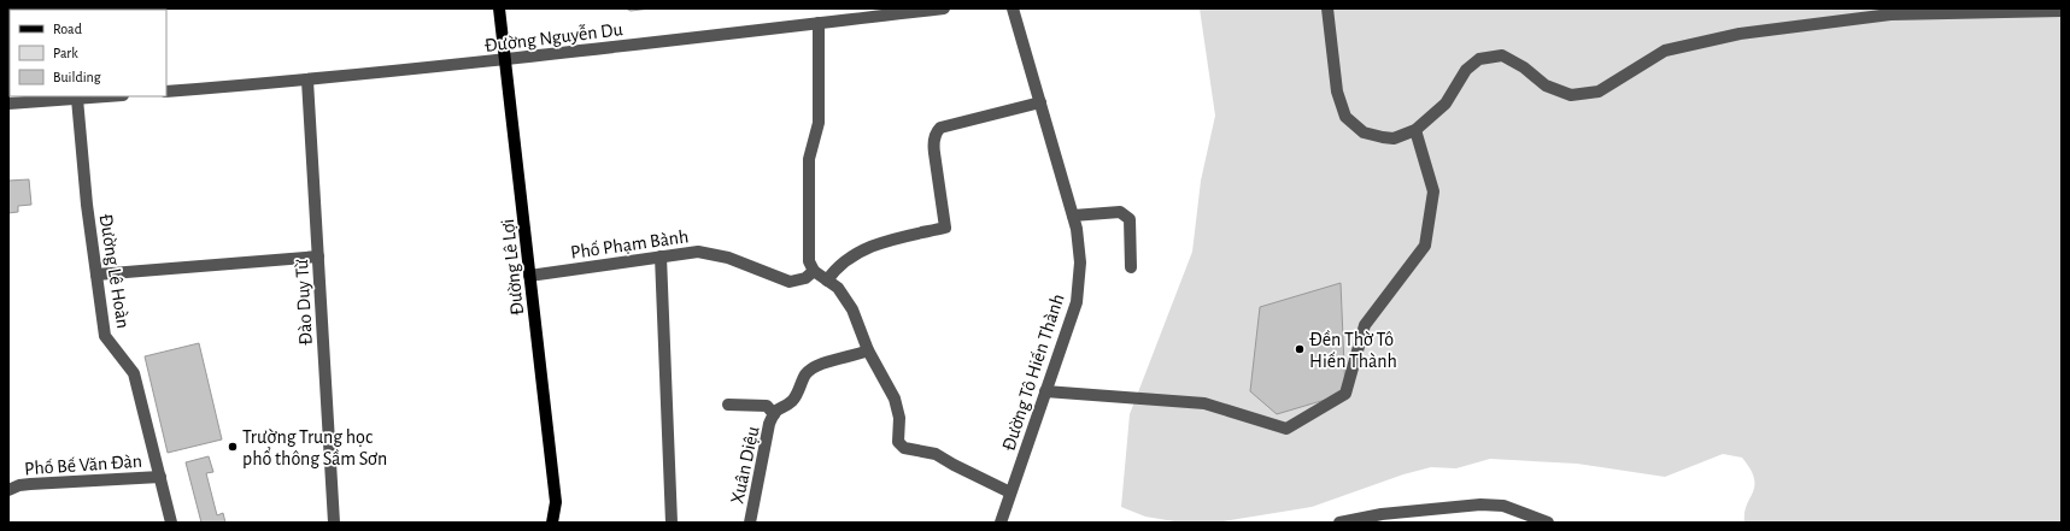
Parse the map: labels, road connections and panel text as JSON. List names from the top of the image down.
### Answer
{
  "streets": {
    "main road": ["Đường Lê Lợi"],
    "street": [
      "Đường Nguyễn Du",
      "Phố Phạm Bành",
      "Đường Lê Hoàn",
      "Đào Duy Từ",
      "Đường Tô Hiến Thành",
      "Phố Bế Văn Đàn",
      "Xuân Diệu"
    ]
  },
  "crossings": [
    ["Đường Nguyễn Du", "Đường Lê Lợi"],
    ["Đường Nguyễn Du", "Đào Duy Từ"],
    ["Phố Phạm Bành", "Đường Lê Lợi"],
    ["Đường Lê Hoàn", "Phố Bế Văn Đàn"]
  ],
  "places": ["Đền Thờ Tô Hiến Thành", "Trường Trung học phổ thông Sầm Sơn"],
  "legend": ["Road", "Park", "Building"]
}
